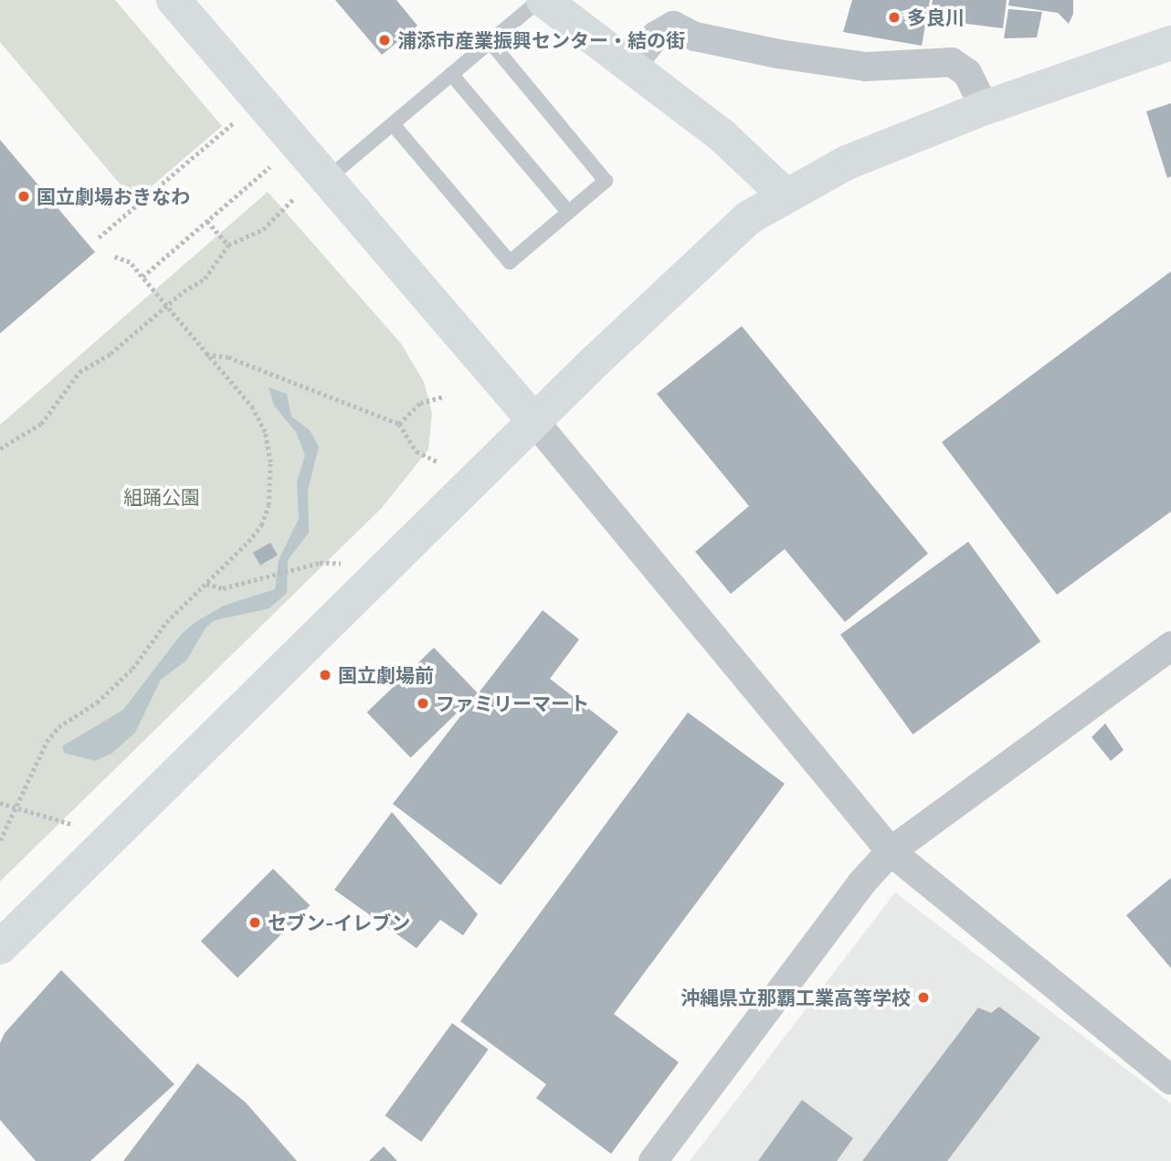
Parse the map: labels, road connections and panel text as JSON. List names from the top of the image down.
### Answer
{
  "parks": ["組踊公園"],
  "places": [
    "多良川",
    "浦添市産業振興センター・結の街",
    "国立劇場おきなわ",
    "国立劇場前",
    "ファミリーマート",
    "セブン-イレブン",
    "沖縄県立那覇工業高等学校"
  ]
}
